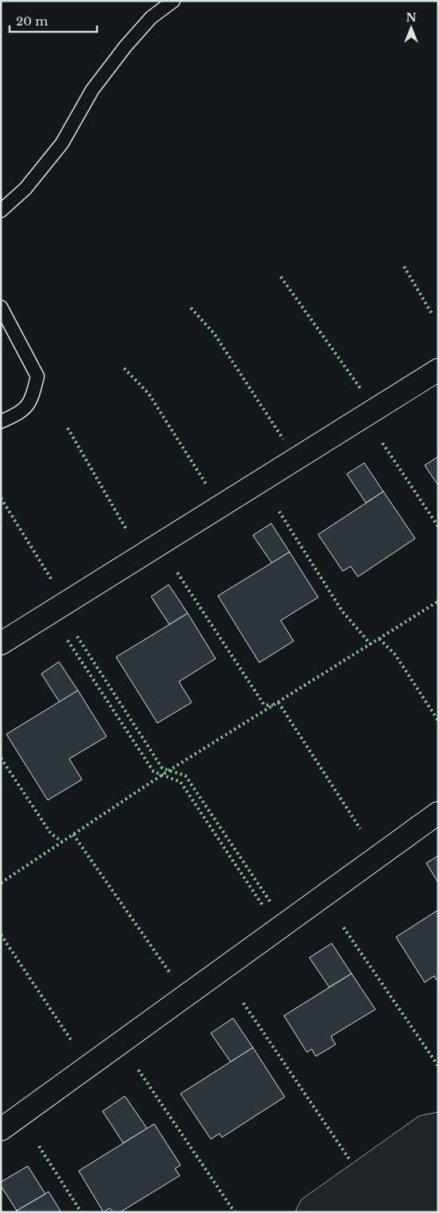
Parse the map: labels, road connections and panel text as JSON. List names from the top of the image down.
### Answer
{
  "scale_bar": "20 m",
  "north": "top"
}
